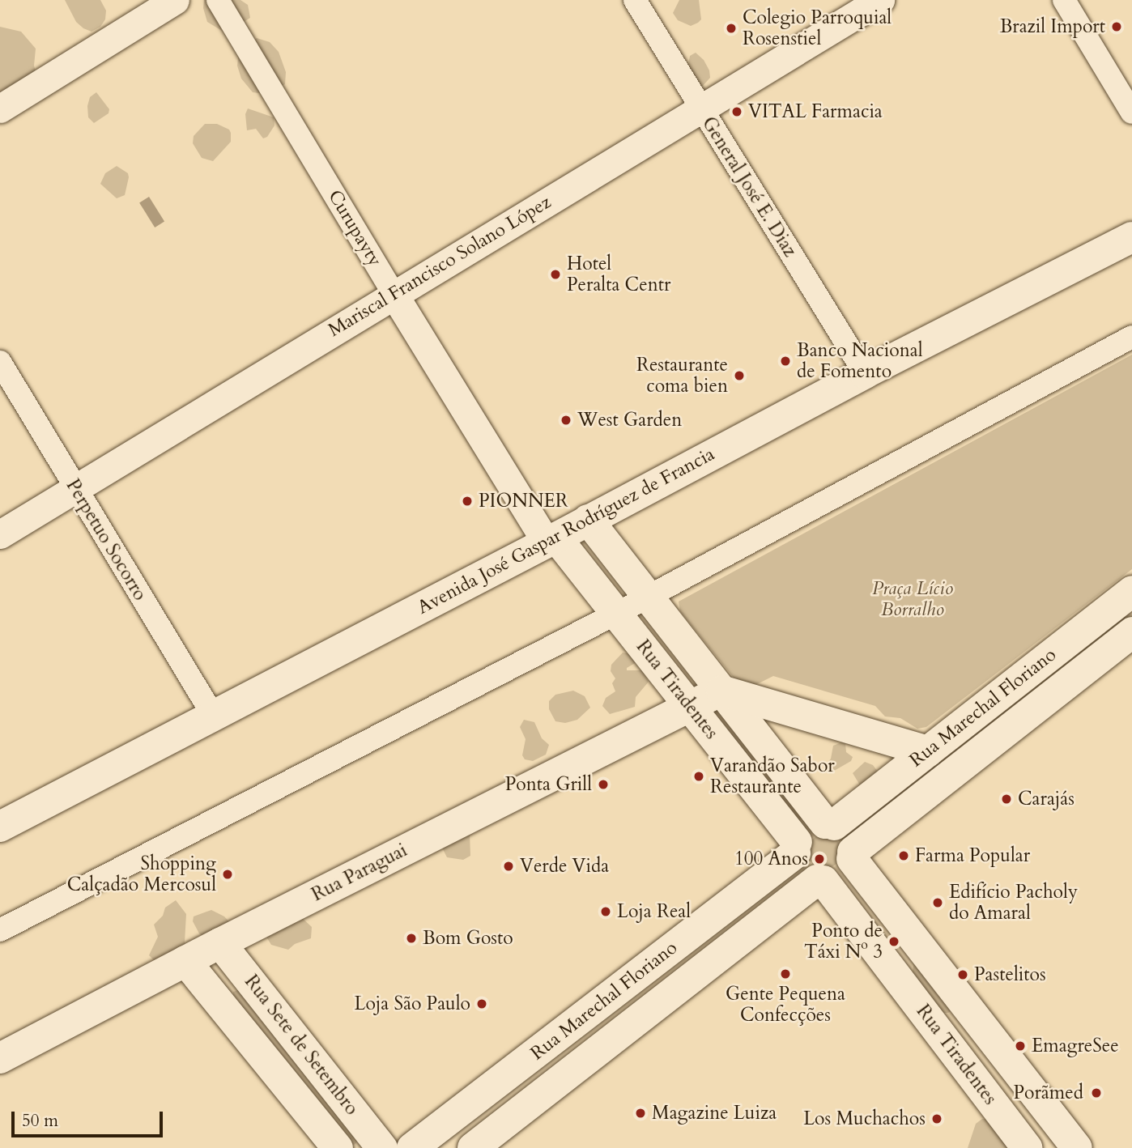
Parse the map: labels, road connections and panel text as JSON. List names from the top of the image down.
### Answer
{
  "streets": {
    "main road": [
      "Avenida José Gaspar Rodríguez de Francia",
      "Rua Tiradentes",
      "Rua Marechal Floriano",
      "Rua Paraguai",
      "Rua Sete de Setembro"
    ],
    "street": [
      "General José E. Diaz",
      "Curupayty",
      "Mariscal Francisco Solano López",
      "Perpetuo Socorro"
    ]
  },
  "crossings": [
    ["General José E. Diaz", "Mariscal Francisco Solano López"],
    ["General José E. Diaz", "Avenida José Gaspar Rodríguez de Francia"],
    ["Curupayty", "Mariscal Francisco Solano López"],
    ["Curupayty", "Avenida José Gaspar Rodríguez de Francia"],
    ["Curupayty", "Rua Tiradentes"],
    ["Mariscal Francisco Solano López", "Perpetuo Socorro"],
    ["Avenida José Gaspar Rodríguez de Francia", "Perpetuo Socorro"],
    ["Avenida José Gaspar Rodríguez de Francia", "Rua Tiradentes"],
    ["Rua Tiradentes", "Rua Marechal Floriano"],
    ["Rua Tiradentes", "Rua Paraguai"],
    ["Rua Paraguai", "Rua Sete de Setembro"]
  ],
  "parks": ["Praça Lício Borralho"],
  "places": [
    "Brazil Import",
    "Colegio Parroquial Rosenstiel",
    "VITAL Farmacia",
    "Hotel Peralta Centr",
    "Banco Nacional de Fomento",
    "Restaurante coma bien",
    "West Garden",
    "PIONNER",
    "Varandão Sabor Restaurante",
    "Ponta Grill",
    "Carajás",
    "Farma Popular",
    "100 Anos",
    "Verde Vida",
    "Shopping Calçadão Mercosul",
    "Edifício Pacholy do Amaral",
    "Loja Real",
    "Bom Gosto",
    "Ponto de Táxi Nº 3",
    "Gente Pequena Confecções",
    "Pastelitos",
    "Loja São Paulo",
    "EmagreSee",
    "Porãmed",
    "Magazine Luiza",
    "Los Muchachos"
  ],
  "scale_bar": "50 m"
}
